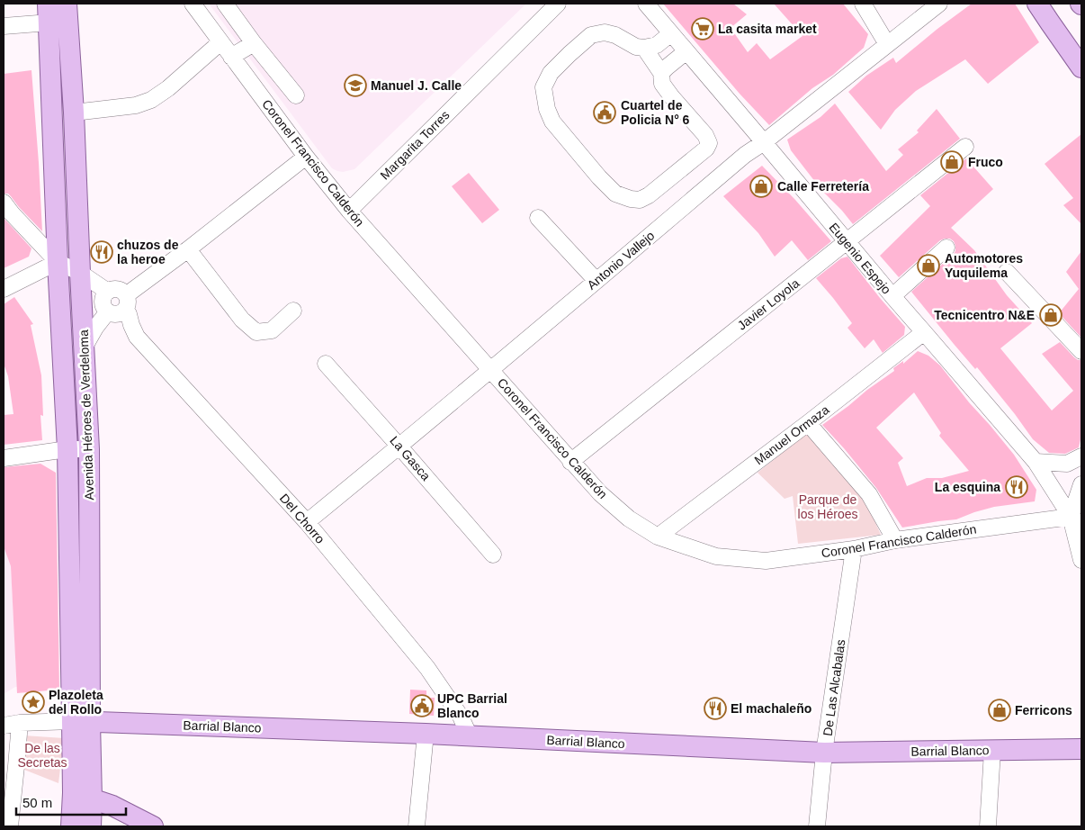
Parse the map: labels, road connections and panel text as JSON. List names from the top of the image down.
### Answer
{
  "streets": {
    "main road": ["Avenida Héroes de Verdeloma", "Barrial Blanco"],
    "street": [
      "Margarita Torres",
      "Coronel Francisco Calderón",
      "Eugenio Espejo",
      "Antonio Vallejo",
      "Javier Loyola",
      "Manuel Ormaza",
      "La Gasca",
      "Del Chorro",
      "De Las Alcabalas"
    ]
  },
  "crossings": [
    ["Margarita Torres", "Coronel Francisco Calderón"],
    ["Coronel Francisco Calderón", "Eugenio Espejo"],
    ["Coronel Francisco Calderón", "Antonio Vallejo"],
    ["Coronel Francisco Calderón", "Javier Loyola"],
    ["Coronel Francisco Calderón", "Manuel Ormaza"],
    ["Coronel Francisco Calderón", "De Las Alcabalas"],
    ["Eugenio Espejo", "Antonio Vallejo"],
    ["Eugenio Espejo", "Javier Loyola"],
    ["Eugenio Espejo", "Manuel Ormaza"],
    ["Antonio Vallejo", "La Gasca"],
    ["Antonio Vallejo", "Del Chorro"],
    ["Avenida Héroes de Verdeloma", "Barrial Blanco"],
    ["Del Chorro", "Barrial Blanco"],
    ["De Las Alcabalas", "Barrial Blanco"]
  ],
  "parks": ["Parque de los Héroes", "De las Secretas"],
  "places": {
    "supermarket": ["La casita market"],
    "school or university": ["Manuel J. Calle"],
    "public building": ["Cuartel de Policia N° 6", "UPC Barrial Blanco"],
    "shop": [
      "Fruco",
      "Calle Ferretería",
      "Automotores Yuquilema",
      "Tecnicentro N&E",
      "Ferricons"
    ],
    "restaurant": ["chuzos de la heroe", "La esquina", "El machaleño"],
    "place": ["Plazoleta del Rollo"]
  },
  "scale_bar": "50 m"
}
